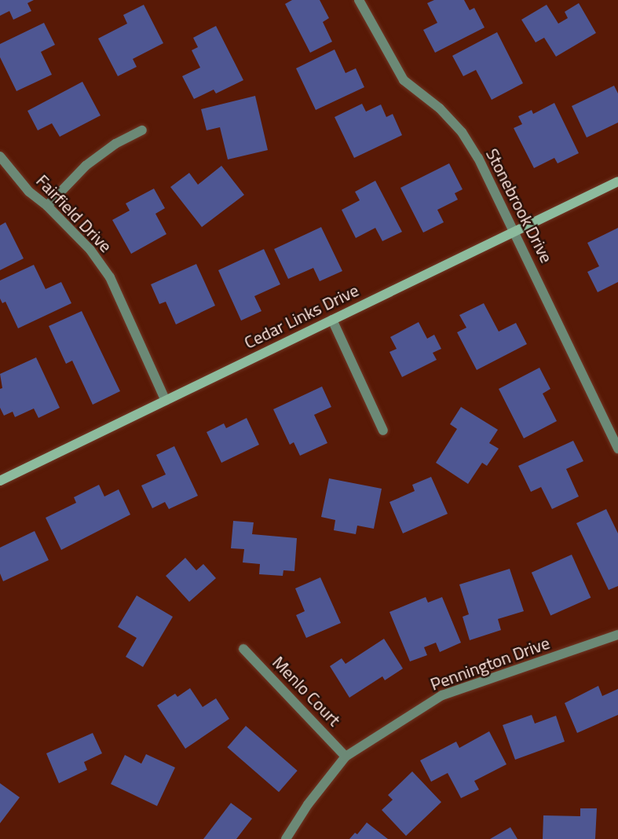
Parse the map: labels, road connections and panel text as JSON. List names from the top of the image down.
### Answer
{
  "streets": {
    "street": [
      "Stonebrook Drive",
      "Fairfield Drive",
      "Cedar Links Drive",
      "Pennington Drive",
      "Menlo Court"
    ]
  },
  "crossings": [
    ["Stonebrook Drive", "Cedar Links Drive"],
    ["Fairfield Drive", "Cedar Links Drive"],
    ["Pennington Drive", "Menlo Court"]
  ]
}
